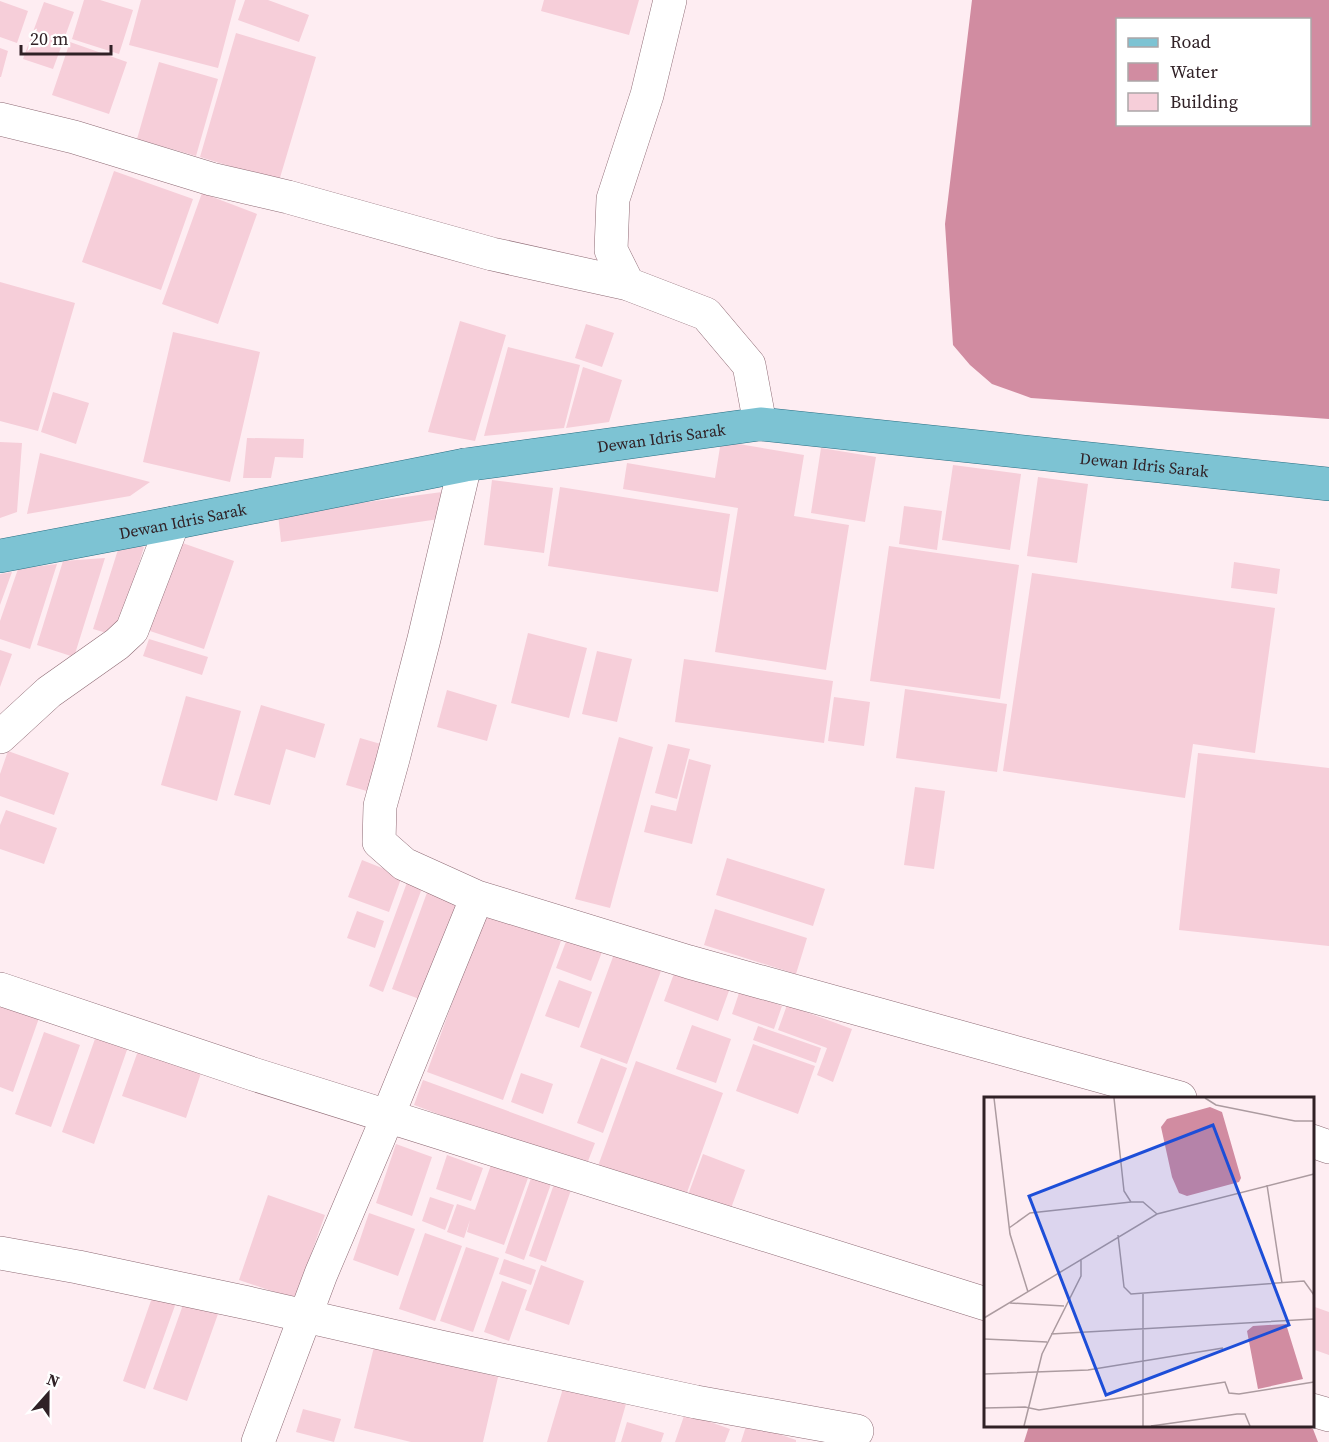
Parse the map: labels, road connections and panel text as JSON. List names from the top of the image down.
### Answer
{
  "streets": {
    "main road": ["Dewan Idris Sarak"]
  },
  "legend": ["Road", "Water", "Building"],
  "scale_bar": "20 m",
  "north": "top"
}
